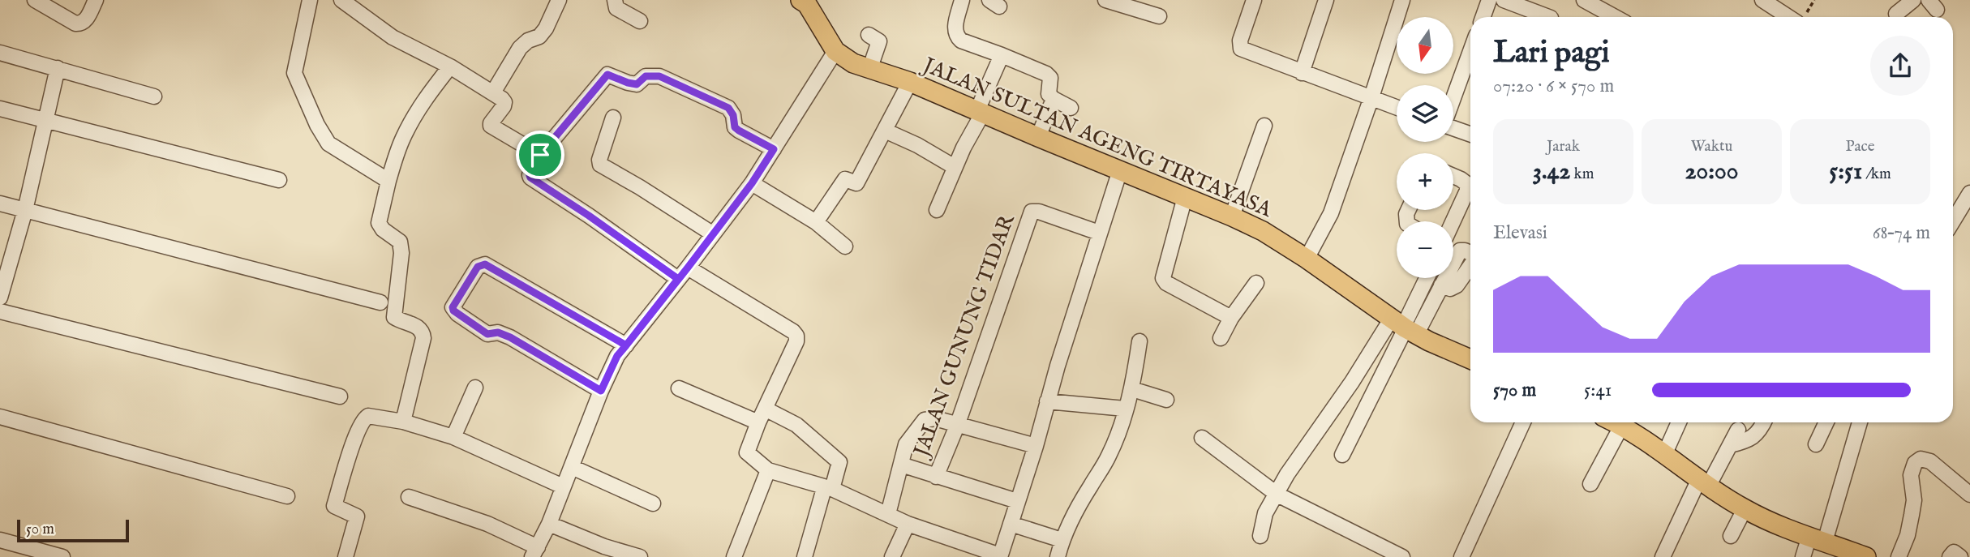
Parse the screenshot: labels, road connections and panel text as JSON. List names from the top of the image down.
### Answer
{
  "streets": {
    "main road": ["JALAN SULTAN AGENG TIRTAYASA"],
    "street": ["JALAN GUNUNG TIDAR"]
  },
  "scale_bar": "50 m",
  "north": "bottom",
  "page": {
    "map_buttons": ["+", "−"],
    "heading": ["Lari pagi", "07:20 · 6 × 570 m"],
    "stats": [
      ["Jarak", "3.42 km"],
      ["Waktu", "20:00"],
      ["Pace", "5:51 /km"]
    ],
    "chart": ["Elevasi", "68–74 m"],
    "list": [
      {
        "name": "570 m",
        "note": "5:41"
      }
    ],
    "scale": "50 m"
  }
}
